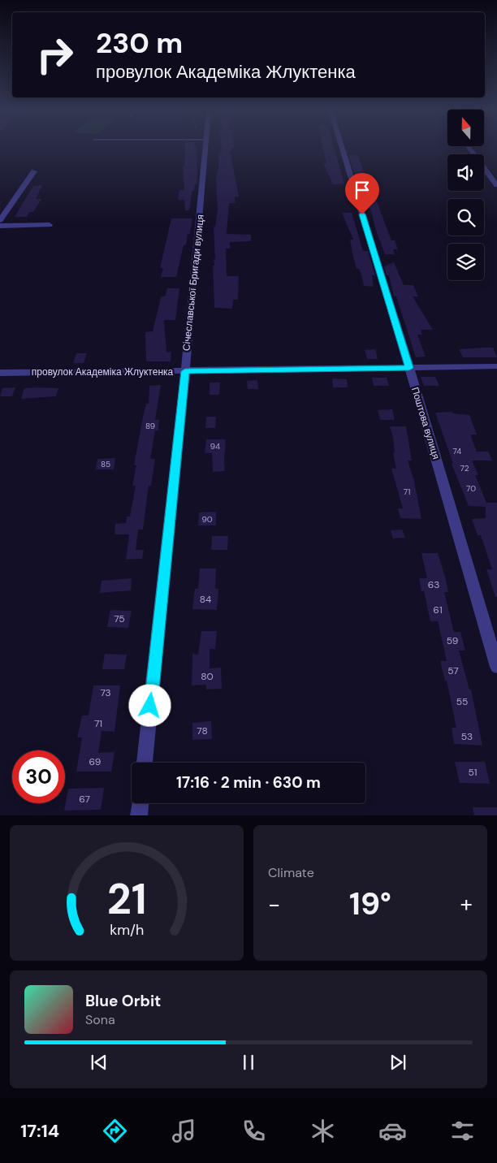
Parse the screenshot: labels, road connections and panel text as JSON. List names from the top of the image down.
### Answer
{
  "streets": {
    "street": ["Січеславської Бригади вулиця", "провулок Академіка Жлуктенка", "Поштова вулиця"]
  },
  "crossings": [
    ["Січеславської Бригади вулиця", "провулок Академіка Жлуктенка"],
    ["провулок Академіка Жлуктенка", "Поштова вулиця"]
  ],
  "house_numbers": [
    "89",
    "94",
    "74",
    "85",
    "72",
    "70",
    "71",
    "90",
    "63",
    "84",
    "61",
    "75",
    "59",
    "57",
    "80",
    "73",
    "55",
    "71",
    "78",
    "53",
    "69",
    "51",
    "67"
  ],
  "north": "top",
  "page": {
    "turn": ["230 m", "провулок Академіка Жлуктенка"],
    "limit": "30",
    "trip": "17:16 · 2 min · 630 m",
    "tile": "Climate",
    "heat": ["−", "19°", "+"],
    "song": ["Blue Orbit", "Sona"],
    "tabs": "17:14",
    "gauge": ["21", "km/h"]
  }
}
